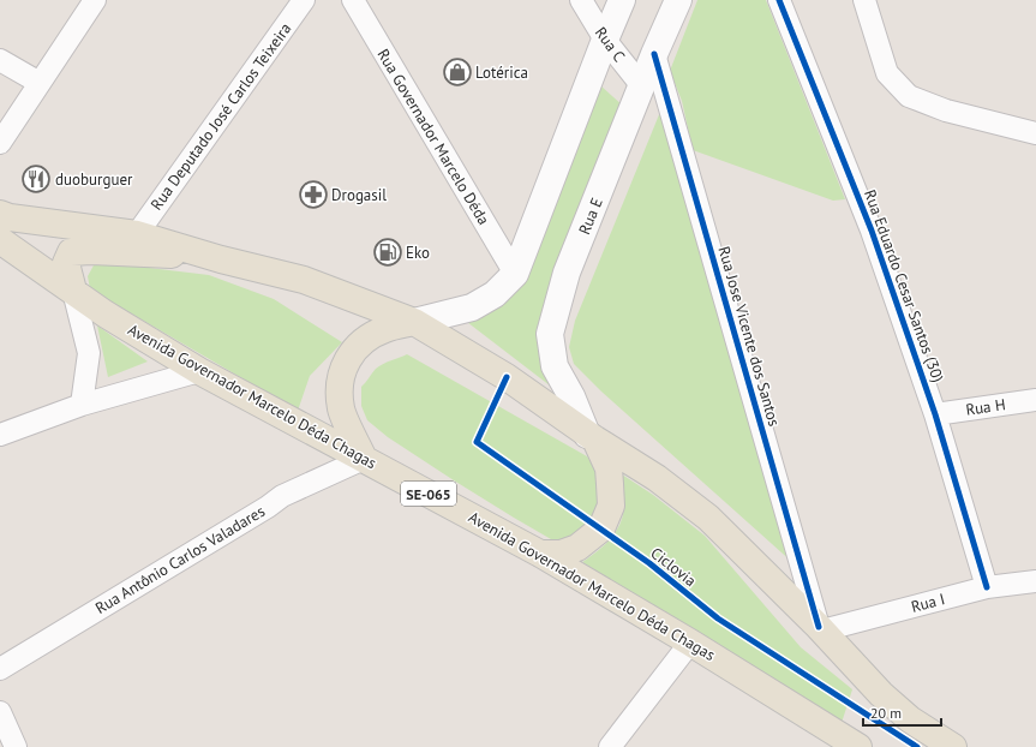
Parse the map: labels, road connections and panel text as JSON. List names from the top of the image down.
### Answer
{
  "streets": {
    "main road": ["Avenida Governador Marcelo Déda Chagas", "SE-065"],
    "street": [
      "Rua C",
      "Rua Deputado José Carlos Teixeira",
      "Rua Governador Marcelo Déda",
      "Rua E",
      "Rua Eduardo Cesar Santos (30)",
      "Rua Jose Vicente dos Santos",
      "Rua H",
      "Rua Antônio Carlos Valadares",
      "Rua I"
    ],
    "cycle path": ["Ciclovia"]
  },
  "crossings": [
    ["Rua C", "Rua E"],
    ["Rua E", "Rua Jose Vicente dos Santos"],
    ["Rua Eduardo Cesar Santos (30)", "Rua H"],
    ["Rua Eduardo Cesar Santos (30)", "Rua I"],
    ["Rua Jose Vicente dos Santos", "Rua I"],
    ["Avenida Governador Marcelo Déda Chagas", "Rua Antônio Carlos Valadares"]
  ],
  "places": {
    "shop": ["Lotérica"],
    "restaurant": ["duoburguer"],
    "pharmacy": ["Drogasil"],
    "fuel station": ["Eko"]
  },
  "scale_bar": "20 m"
}
